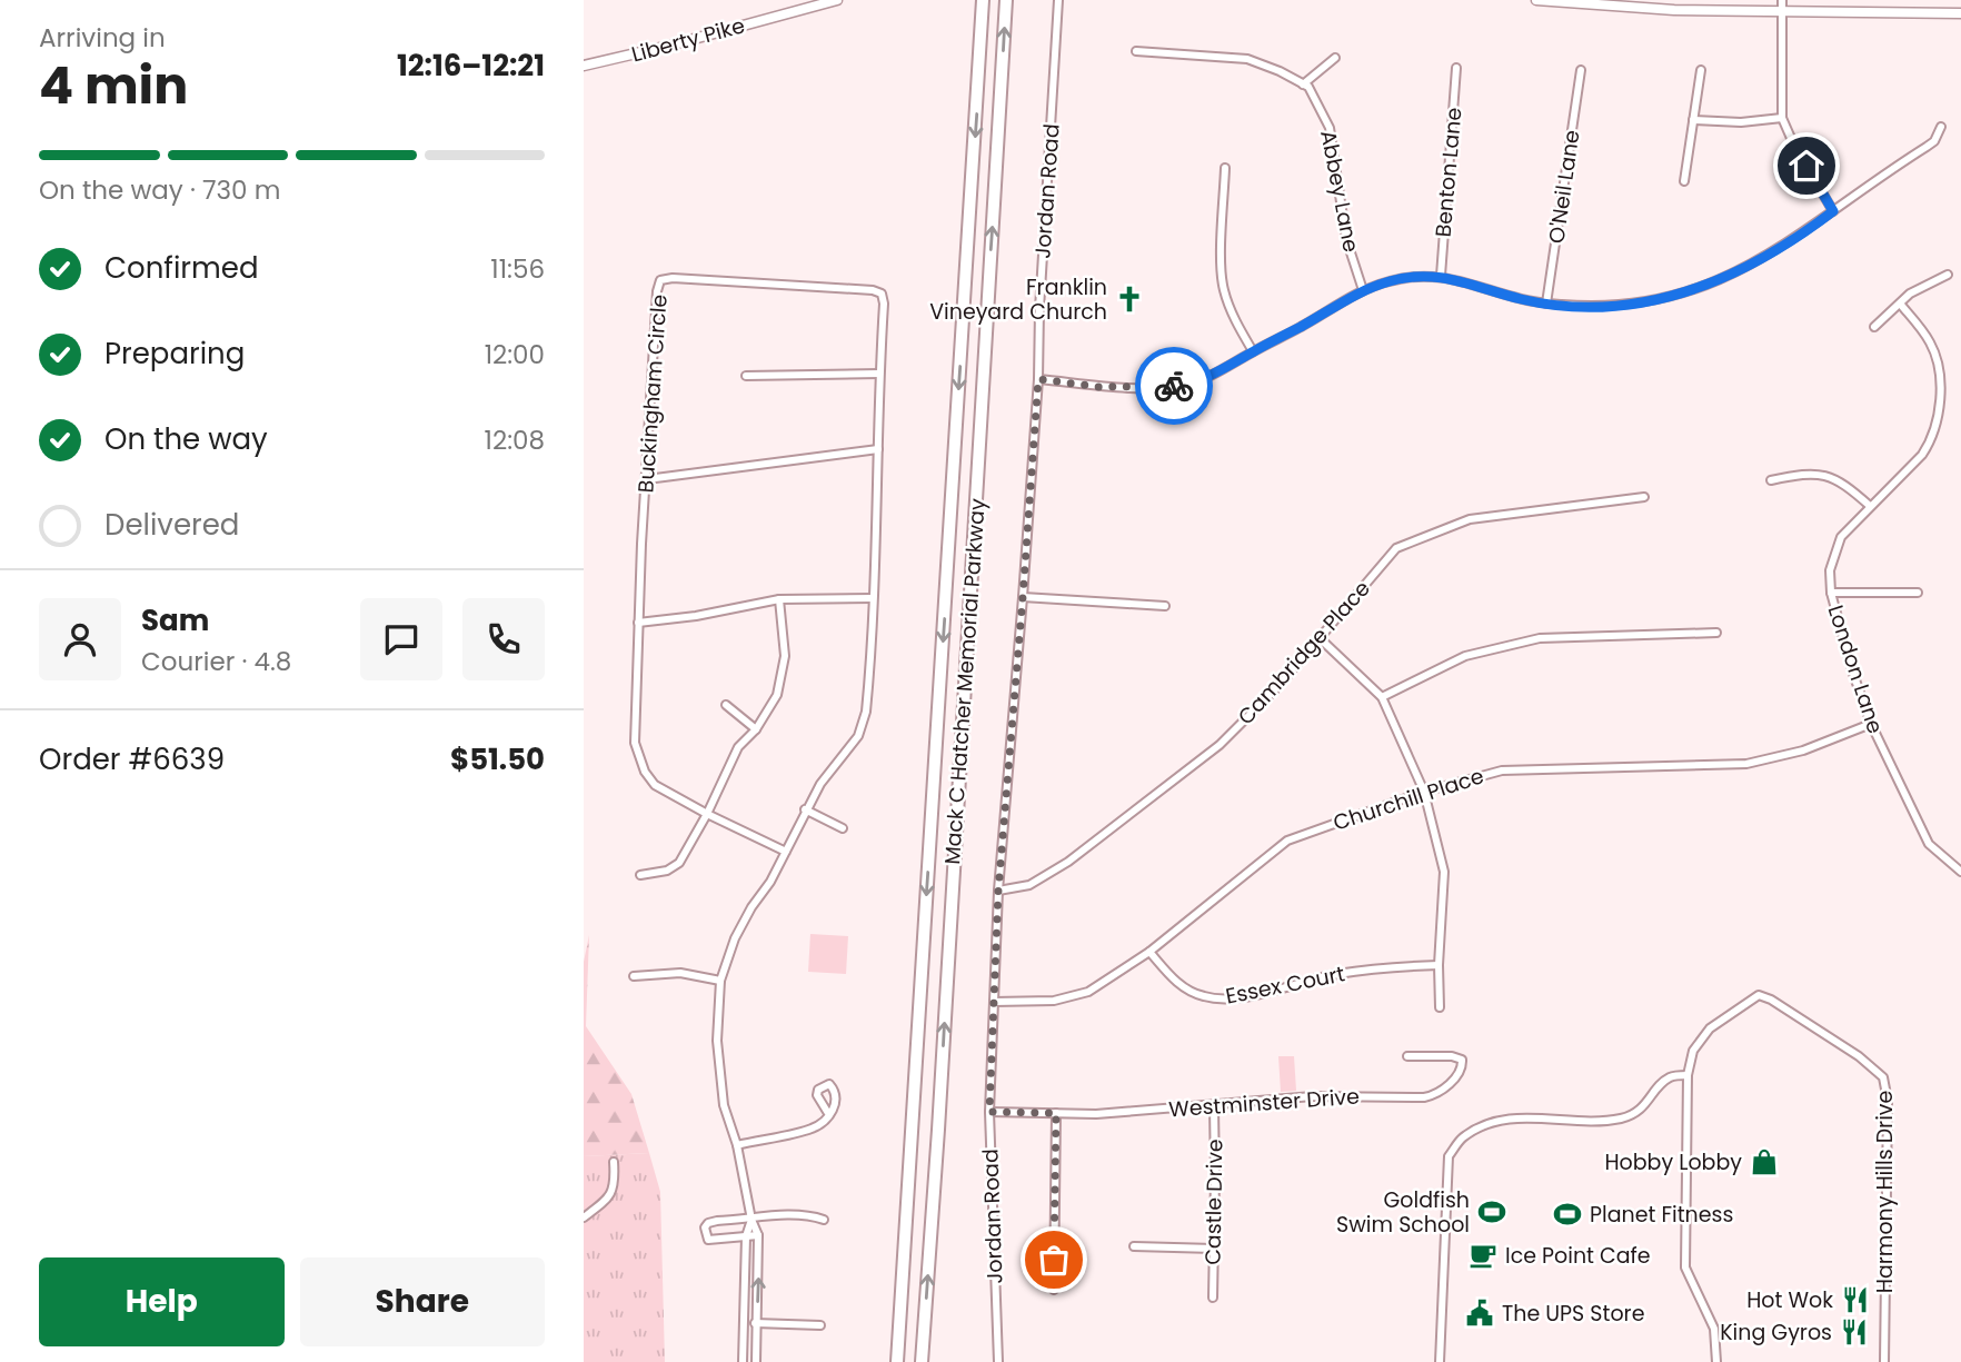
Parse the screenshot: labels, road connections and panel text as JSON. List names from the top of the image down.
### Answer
{
  "streets": {
    "highway": ["Mack C Hatcher Memorial Parkway"],
    "street": [
      "Liberty Pike",
      "Benton Lane",
      "O'Neil Lane",
      "Jordan Road",
      "Abbey Lane",
      "Buckingham Circle",
      "Cambridge Place",
      "London Lane",
      "Churchill Place",
      "Essex Court",
      "Westminster Drive",
      "Harmony Hills Drive",
      "Castle Drive"
    ]
  },
  "crossings": [
    ["Jordan Road", "Cambridge Place"],
    ["Jordan Road", "Churchill Place"],
    ["Jordan Road", "Westminster Drive"],
    ["London Lane", "Churchill Place"],
    ["Churchill Place", "Essex Court"],
    ["Westminster Drive", "Castle Drive"]
  ],
  "places": {
    "church": ["Franklin Vineyard Church"],
    "shop": ["Hobby Lobby"],
    "sports": ["Goldfish Swim School", "Planet Fitness"],
    "cafe": ["Ice Point Cafe"],
    "restaurant": ["Hot Wok", "King Gyros"],
    "public building": ["The UPS Store"]
  },
  "page": {
    "heading": ["4 min", "Arriving in", "12:16–12:21"],
    "panel": [
      "Sam",
      "Courier · 4.8",
      "Order #6639",
      "$51.50"
    ],
    "bar": "On the way · 730 m",
    "list": [
      ["Confirmed", "11:56"],
      ["Preparing", "12:00"],
      ["On the way", "12:08"],
      "Delivered"
    ],
    "buttons": ["Help", "Share"]
  }
}
